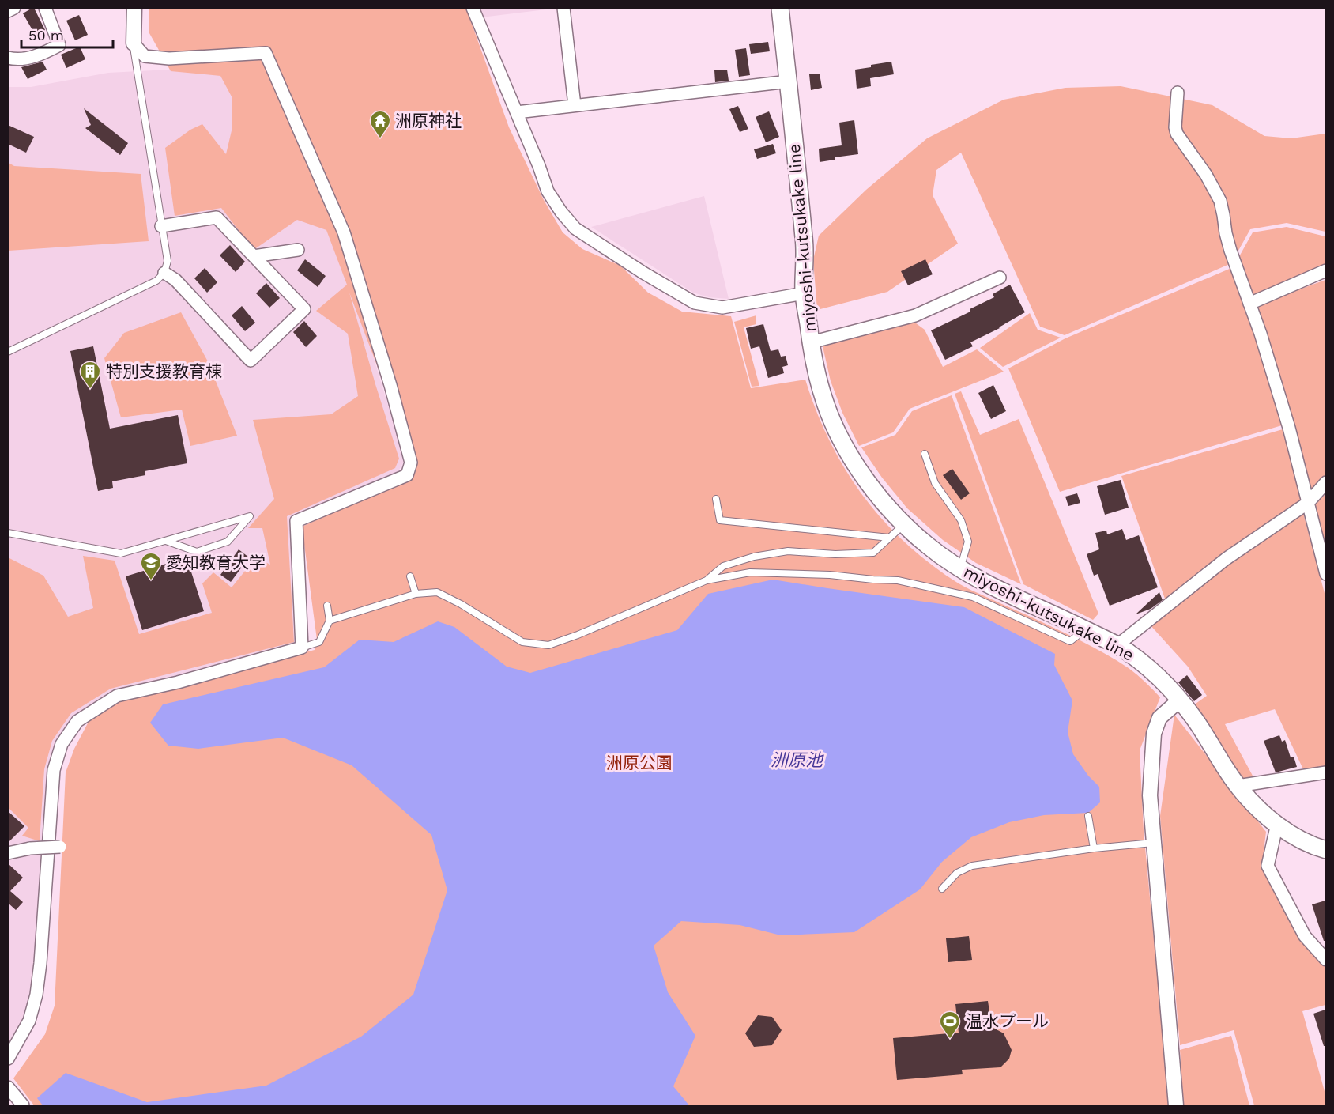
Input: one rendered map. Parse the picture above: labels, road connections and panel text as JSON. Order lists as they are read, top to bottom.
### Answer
{
  "streets": {
    "main road": ["miyoshi-kutsukake line"]
  },
  "water": ["洲原池"],
  "parks": ["洲原公園"],
  "places": {
    "temple": ["洲原神社"],
    "building": ["特別支援教育棟"],
    "school or university": ["愛知教育大学"],
    "sports": ["温水プール"]
  },
  "scale_bar": "50 m"
}
